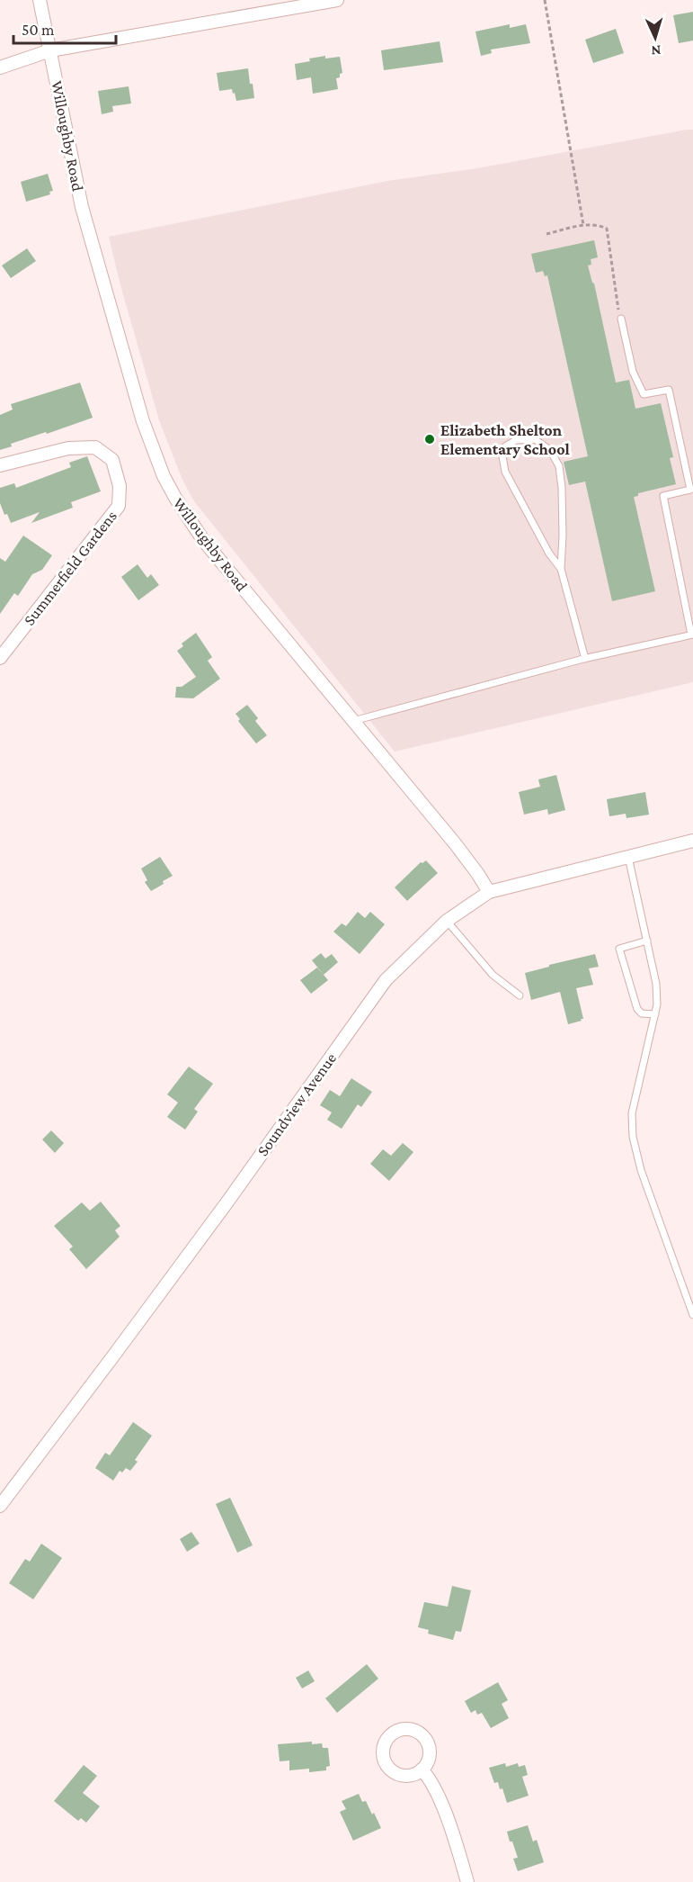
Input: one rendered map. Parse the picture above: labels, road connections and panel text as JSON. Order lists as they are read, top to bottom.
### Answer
{
  "streets": {
    "street": ["Willoughby Road", "Summerfield Gardens", "Soundview Avenue"]
  },
  "crossings": [
    ["Willoughby Road", "Soundview Avenue"]
  ],
  "places": ["Elizabeth Shelton Elementary School"],
  "scale_bar": "50 m",
  "north": "bottom"
}
